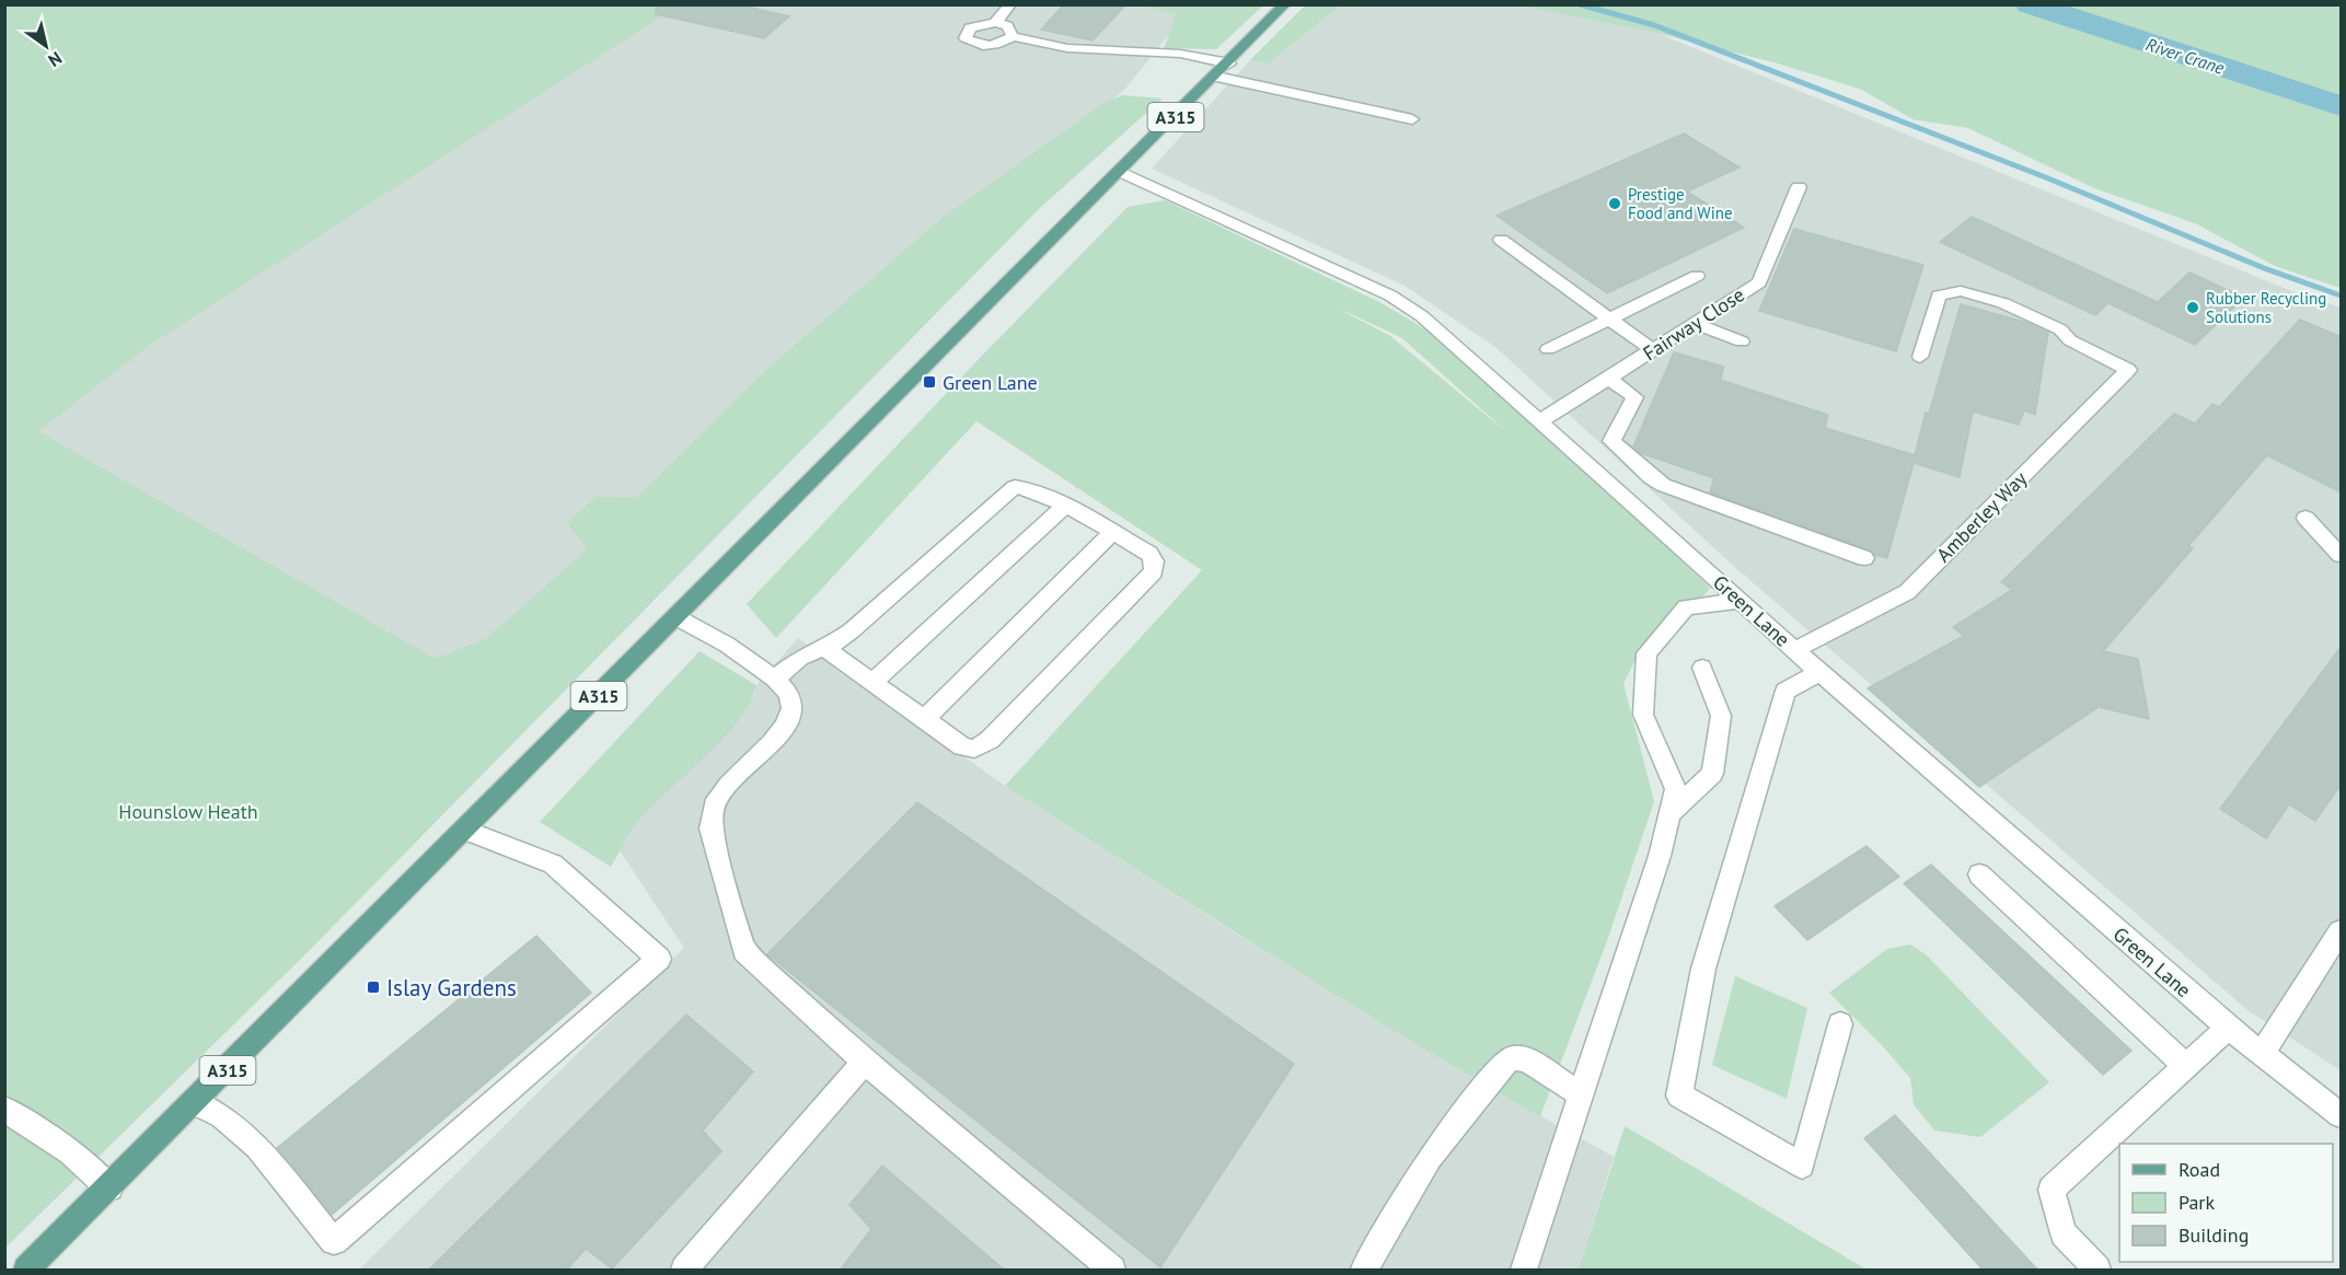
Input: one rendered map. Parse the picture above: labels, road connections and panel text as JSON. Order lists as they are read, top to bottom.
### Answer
{
  "streets": {
    "main road": ["A315"],
    "street": ["Fairway Close", "Amberley Way", "Green Lane"]
  },
  "crossings": [
    ["A315", "Green Lane"],
    ["Fairway Close", "Green Lane"],
    ["Amberley Way", "Green Lane"]
  ],
  "water": ["River Crane"],
  "parks": ["Hounslow Heath"],
  "places": {
    "other": ["Prestige Food and Wine", "Rubber Recycling Solutions"],
    "transit": ["Green Lane", "Islay Gardens"]
  },
  "legend": ["Road", "Park", "Building"],
  "north": "bottom right"
}
